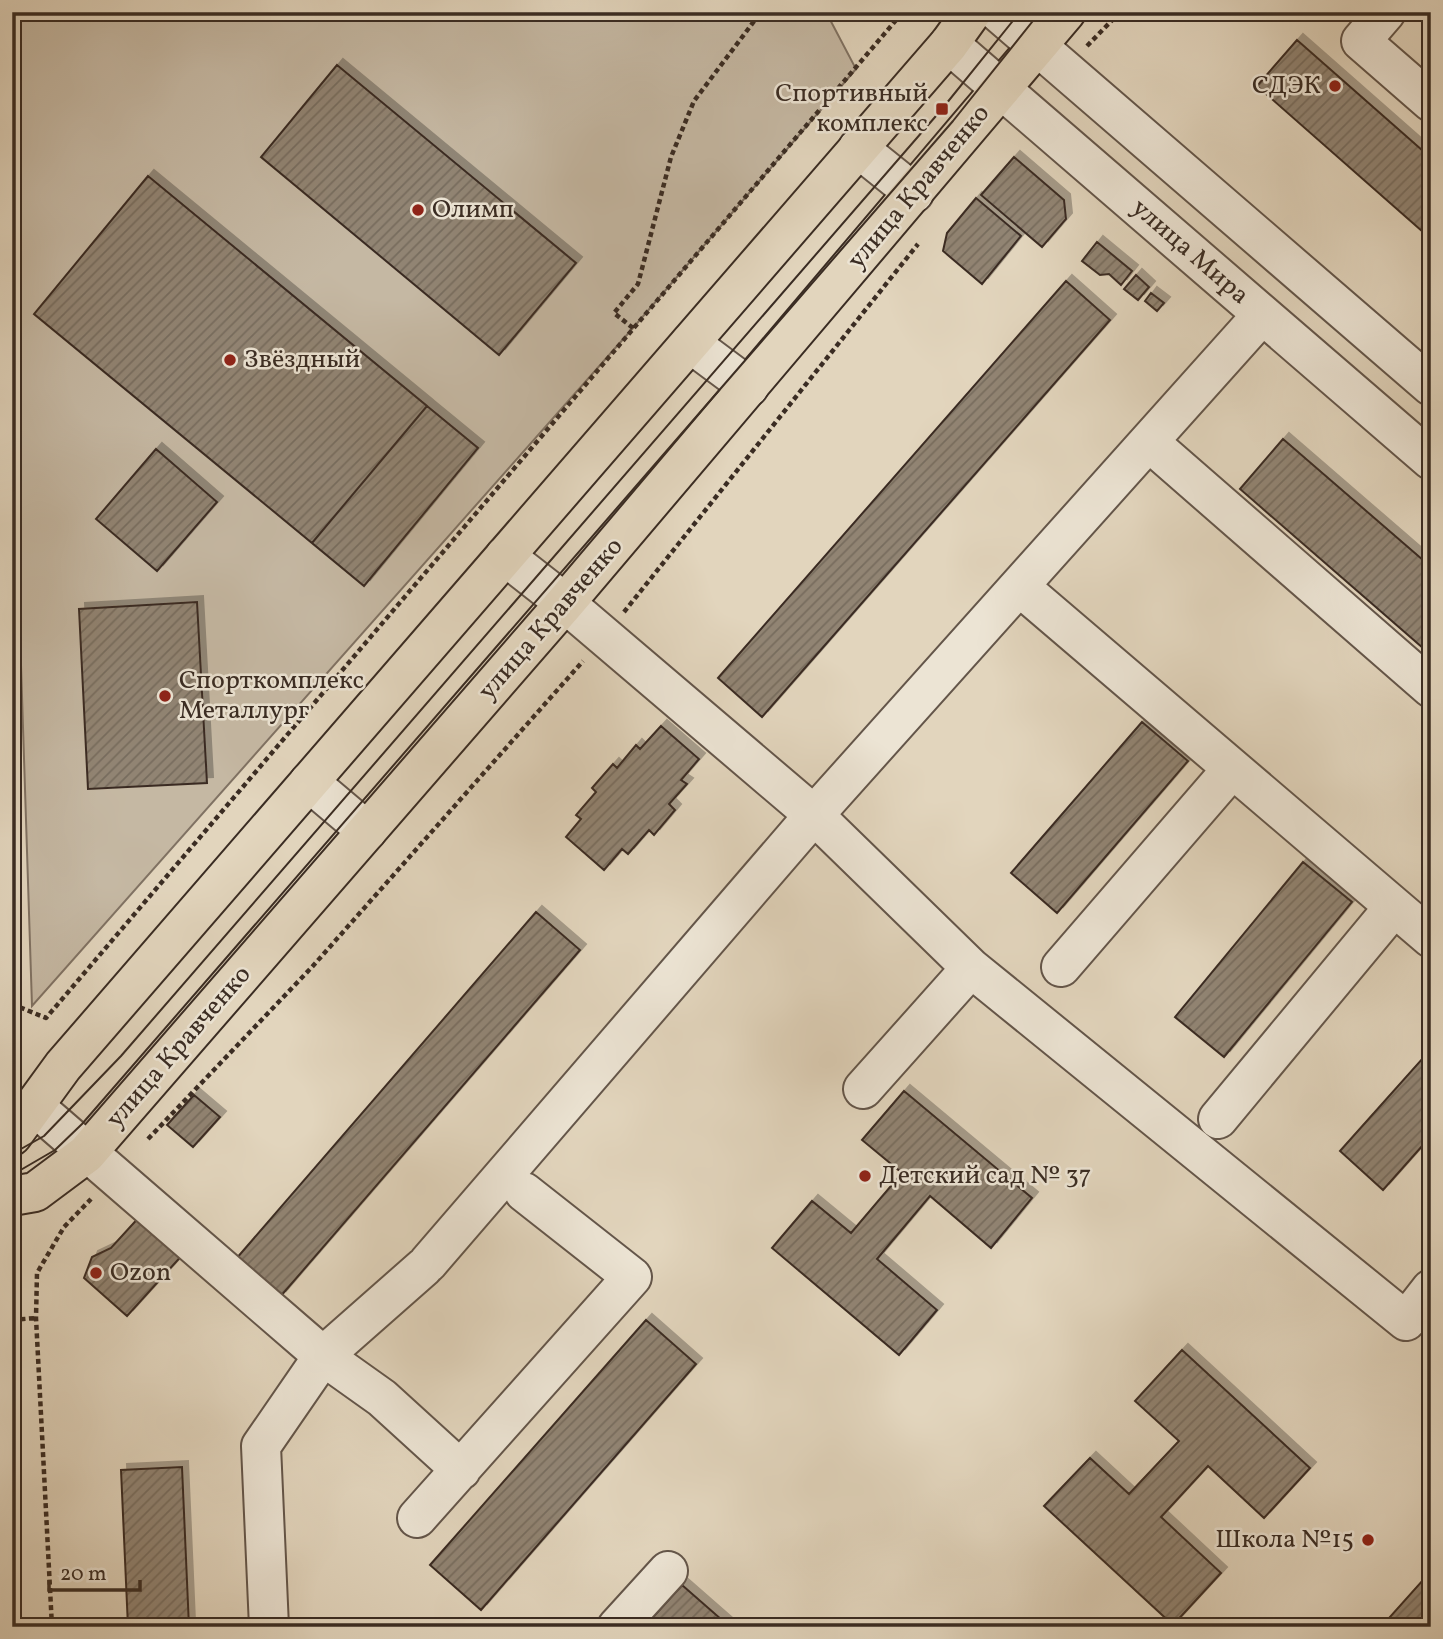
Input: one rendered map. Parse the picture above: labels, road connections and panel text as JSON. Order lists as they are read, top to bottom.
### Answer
{
  "streets": {
    "main road": ["улица Кравченко"],
    "street": ["улица Мира"]
  },
  "crossings": [
    ["улица Кравченко", "улица Мира"]
  ],
  "places": {
    "other": [
      "СДЭК",
      "Олимп",
      "Звёздный",
      "Спорткомплекс Металлург",
      "Детский сад № 37",
      "Ozon",
      "Школа №15"
    ],
    "transit": ["Спортивный комплекс"]
  },
  "scale_bar": "20 m"
}
